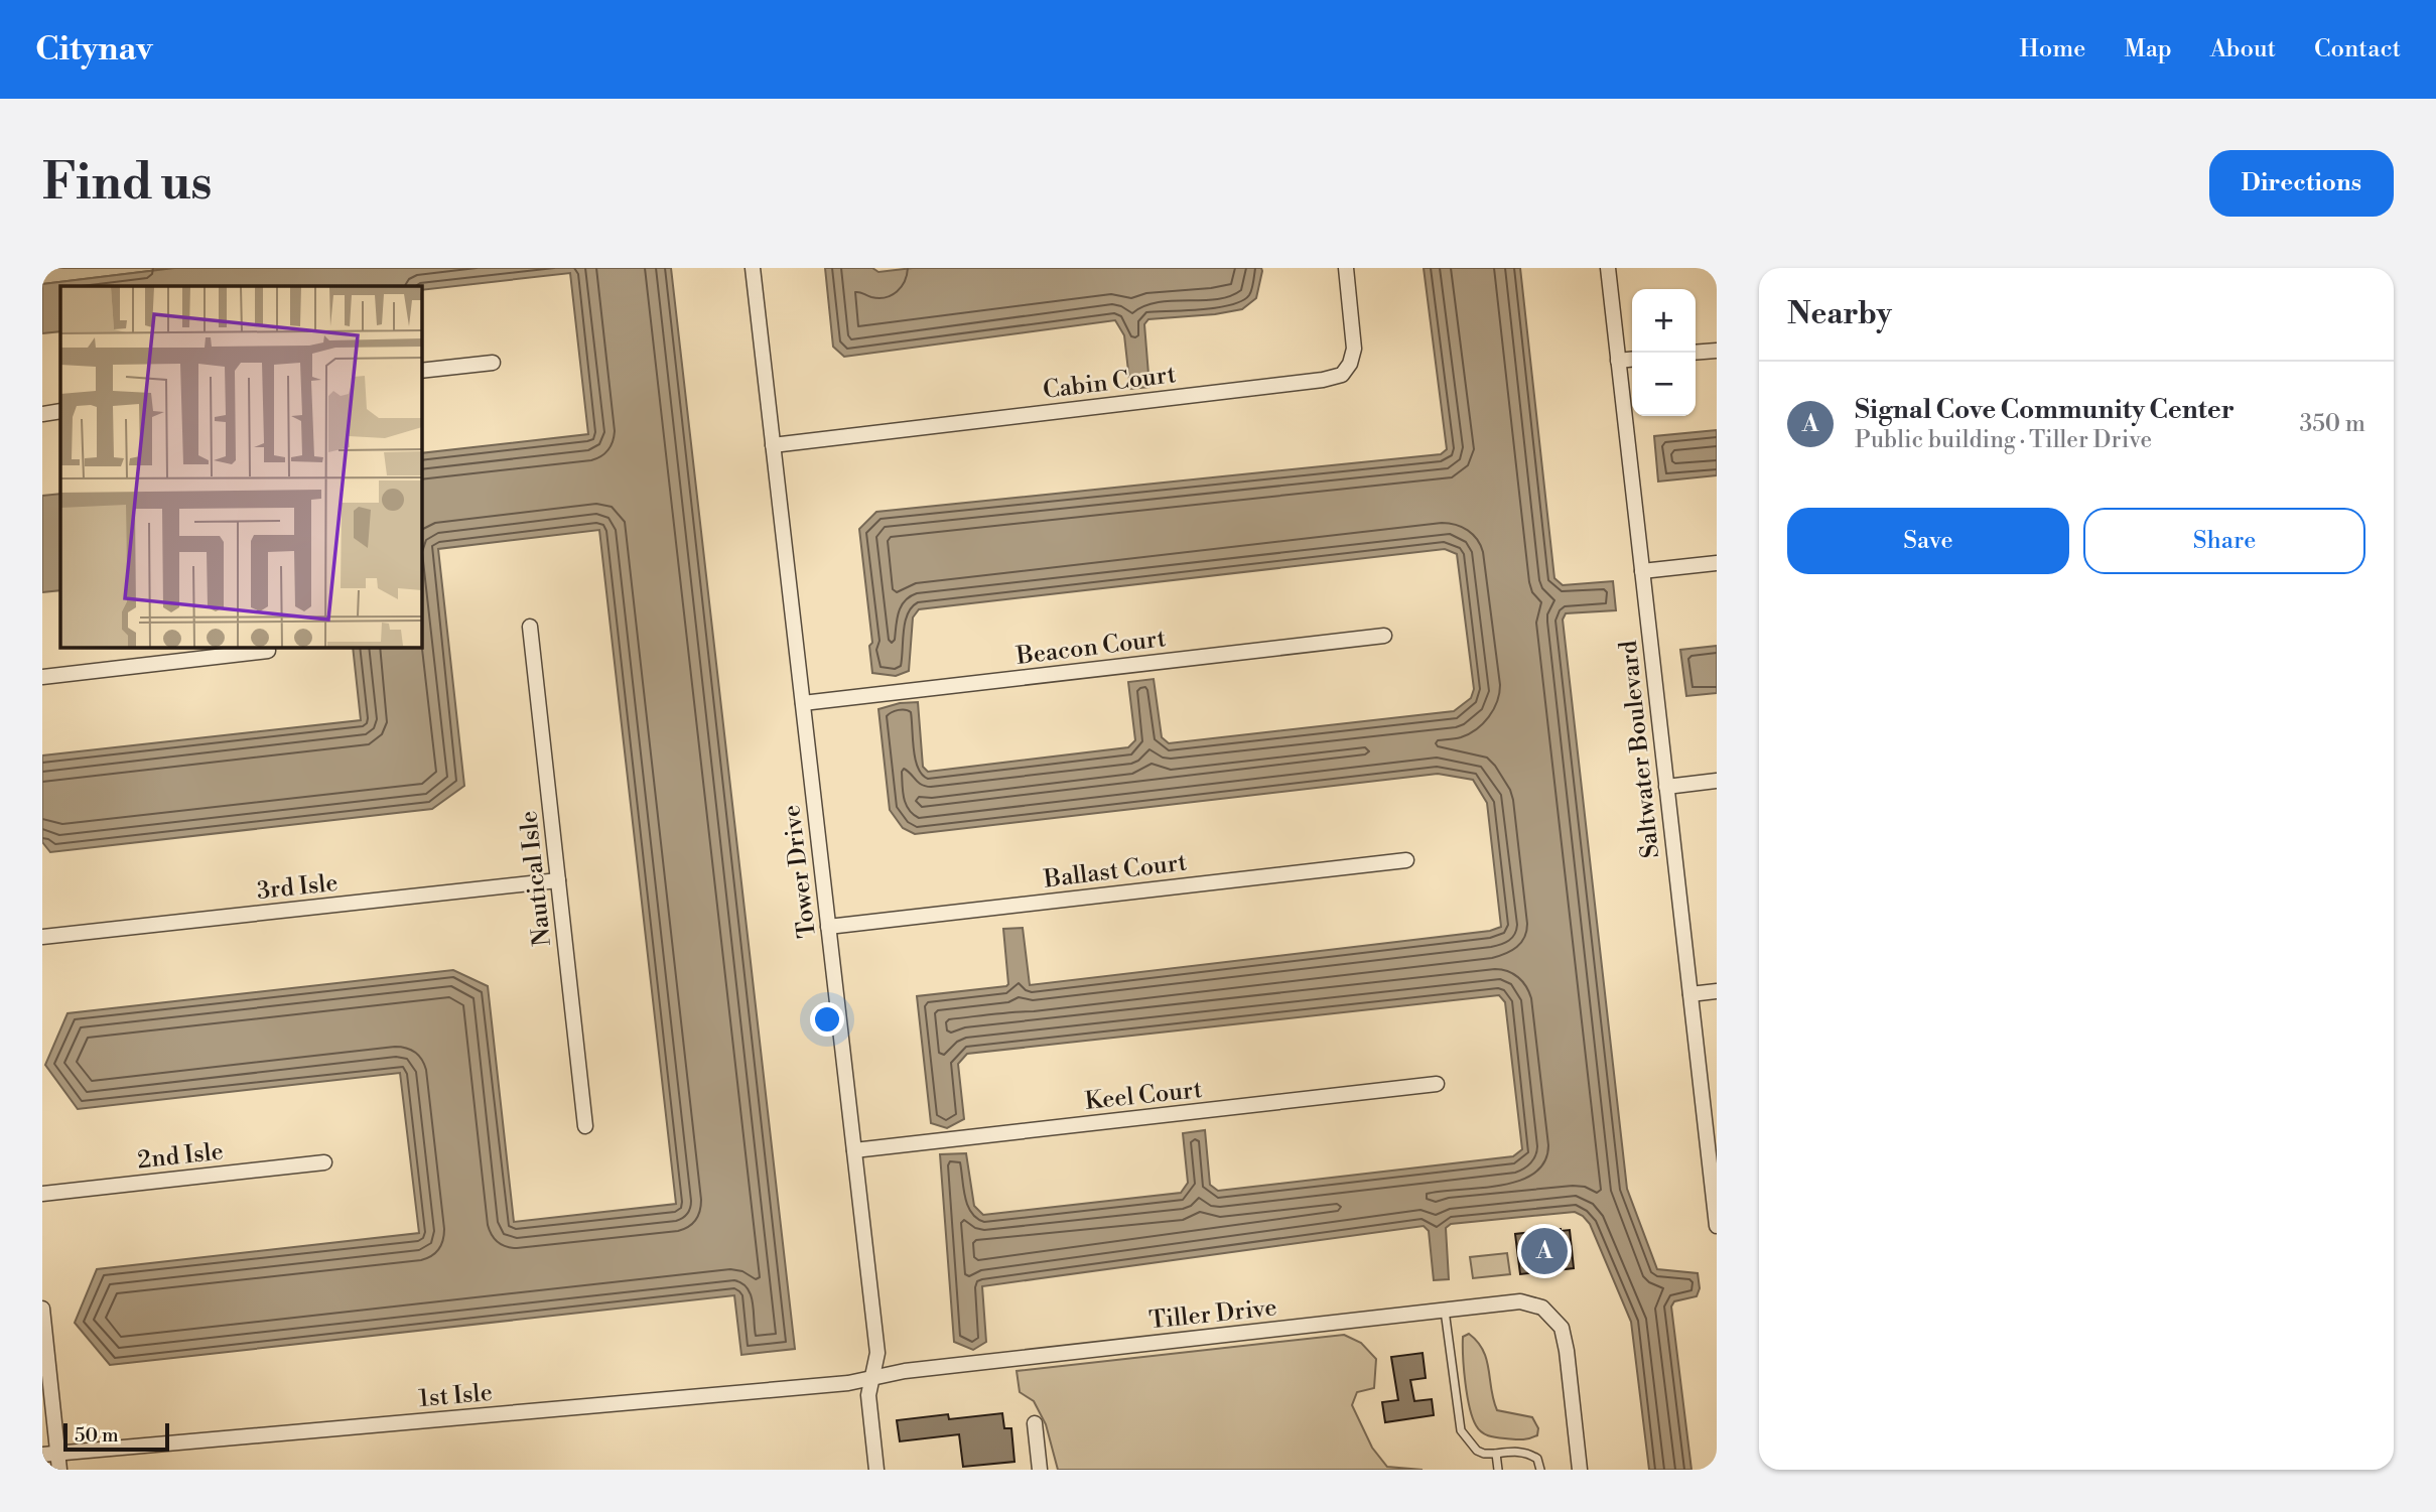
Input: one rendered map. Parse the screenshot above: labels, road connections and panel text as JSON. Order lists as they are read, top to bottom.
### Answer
{
  "streets": {
    "street": [
      "Cabin Court",
      "Beacon Court",
      "Saltwater Boulevard",
      "Ballast Court",
      "Tower Drive",
      "Nautical Isle",
      "3rd Isle",
      "Keel Court",
      "2nd Isle",
      "Tiller Drive",
      "1st Isle"
    ]
  },
  "crossings": [
    ["Cabin Court", "Tower Drive"],
    ["Beacon Court", "Tower Drive"],
    ["Ballast Court", "Tower Drive"],
    ["Tower Drive", "Keel Court"],
    ["Tower Drive", "Tiller Drive"],
    ["Tower Drive", "1st Isle"],
    ["Nautical Isle", "3rd Isle"],
    ["Tiller Drive", "1st Isle"]
  ],
  "scale_bar": "50 m",
  "page": {
    "header": "Citynav",
    "nav": [
      "Home",
      "Map",
      "About",
      "Contact"
    ],
    "buttons": [
      "Directions",
      ["Save", "Share"]
    ],
    "title": "Find us",
    "heading": "Nearby",
    "map_buttons": ["+", "−"],
    "list": [
      {
        "mark": "A",
        "name": "Signal Cove Community Center",
        "note": "Public building · Tiller Drive",
        "value": "350 m"
      }
    ],
    "pins": "A",
    "scale": "50 m"
  }
}
